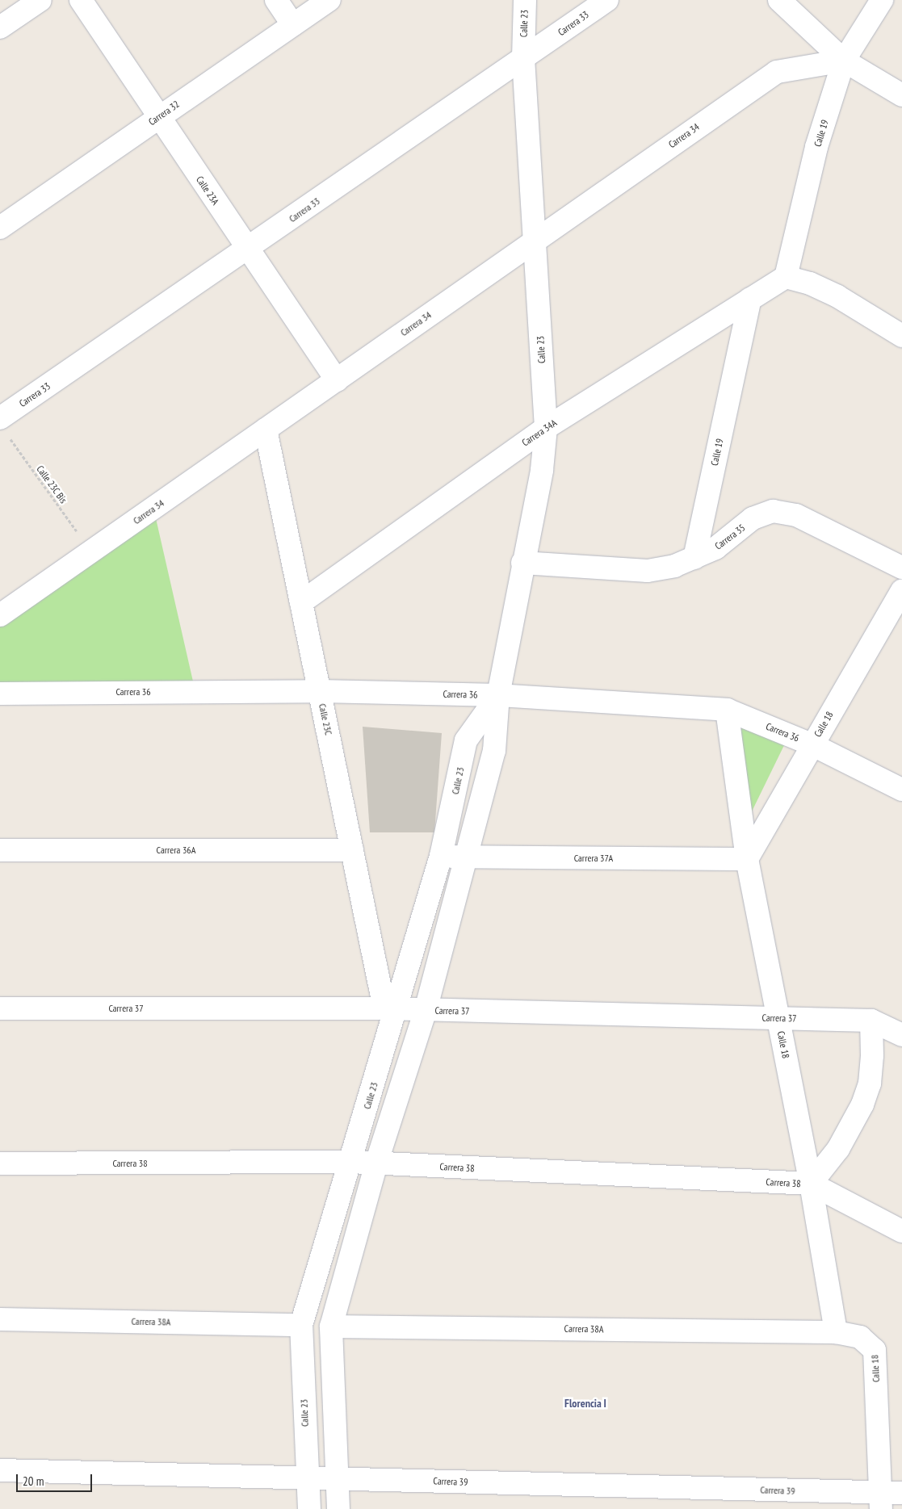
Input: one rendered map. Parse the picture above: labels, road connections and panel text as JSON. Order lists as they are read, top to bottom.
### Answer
{
  "streets": {
    "street": [
      "Calle 23",
      "Carrera 33",
      "Carrera 32",
      "Calle 19",
      "Carrera 34",
      "Calle 23A",
      "Carrera 34A",
      "Carrera 35",
      "Carrera 36",
      "Calle 23C",
      "Calle 18",
      "Carrera 36A",
      "Carrera 37A",
      "Carrera 37",
      "Carrera 38",
      "Carrera 38A",
      "Carrera 39"
    ],
    "path": ["Calle 23C Bis"]
  },
  "crossings": [
    ["Calle 23", "Carrera 33"],
    ["Calle 23", "Carrera 34"],
    ["Calle 23", "Carrera 34A"],
    ["Calle 23", "Carrera 35"],
    ["Calle 23", "Carrera 36"],
    ["Calle 23", "Calle 23C"],
    ["Calle 23", "Carrera 37A"],
    ["Calle 23", "Carrera 37"],
    ["Calle 23", "Carrera 38"],
    ["Calle 23", "Carrera 38A"],
    ["Calle 23", "Carrera 39"],
    ["Carrera 33", "Calle 23A"],
    ["Carrera 32", "Calle 23A"],
    ["Calle 19", "Carrera 34"],
    ["Calle 19", "Carrera 34A"],
    ["Calle 19", "Carrera 35"],
    ["Carrera 34", "Calle 23A"],
    ["Carrera 34", "Calle 23C Bis"],
    ["Carrera 34", "Calle 23C"],
    ["Carrera 34A", "Calle 23C"],
    ["Carrera 36", "Calle 23C"],
    ["Carrera 36", "Calle 18"],
    ["Calle 23C", "Carrera 36A"],
    ["Calle 23C", "Carrera 37"],
    ["Calle 18", "Carrera 37A"],
    ["Calle 18", "Carrera 37"],
    ["Calle 18", "Carrera 38"],
    ["Calle 18", "Carrera 38A"],
    ["Calle 18", "Carrera 39"]
  ],
  "districts": ["Florencia I"],
  "scale_bar": "20 m"
}
